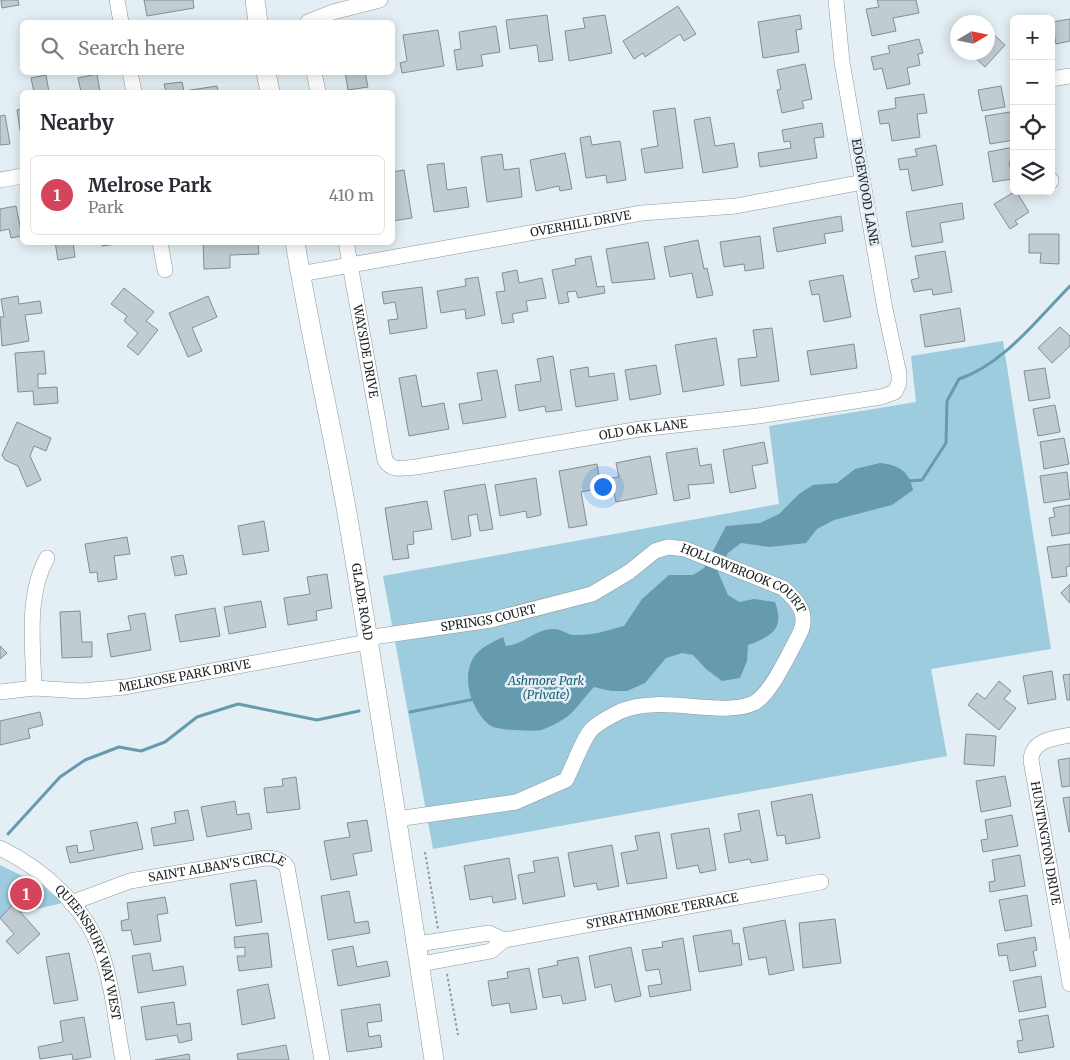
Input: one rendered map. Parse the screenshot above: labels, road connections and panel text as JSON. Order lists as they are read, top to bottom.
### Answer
{
  "streets": {
    "main road": ["GLADE ROAD"],
    "street": [
      "EDGEWOOD LANE",
      "OVERHILL DRIVE",
      "WAYSIDE DRIVE",
      "OLD OAK LANE",
      "HOLLOWBROOK COURT",
      "SPRINGS COURT",
      "MELROSE PARK DRIVE",
      "HUNTINGTON DRIVE",
      "SAINT ALBAN'S CIRCLE",
      "STRRATHMORE TERRACE",
      "QUEENSBURY WAY WEST"
    ]
  },
  "crossings": [
    ["EDGEWOOD LANE", "OVERHILL DRIVE"],
    ["EDGEWOOD LANE", "OLD OAK LANE"],
    ["OVERHILL DRIVE", "WAYSIDE DRIVE"],
    ["OVERHILL DRIVE", "GLADE ROAD"],
    ["WAYSIDE DRIVE", "OLD OAK LANE"],
    ["HOLLOWBROOK COURT", "GLADE ROAD"],
    ["HOLLOWBROOK COURT", "SPRINGS COURT"],
    ["GLADE ROAD", "SPRINGS COURT"],
    ["GLADE ROAD", "MELROSE PARK DRIVE"],
    ["GLADE ROAD", "STRRATHMORE TERRACE"],
    ["SPRINGS COURT", "MELROSE PARK DRIVE"],
    ["SAINT ALBAN'S CIRCLE", "QUEENSBURY WAY WEST"]
  ],
  "parks": ["Ashmore Park (Private)"],
  "north": "right",
  "page": {
    "map_buttons": ["+", "−"],
    "search": "Search here",
    "heading": "Nearby",
    "list": [
      {
        "mark": "1",
        "name": "Melrose Park",
        "note": "Park",
        "value": "410 m"
      }
    ],
    "pins": "1"
  }
}
